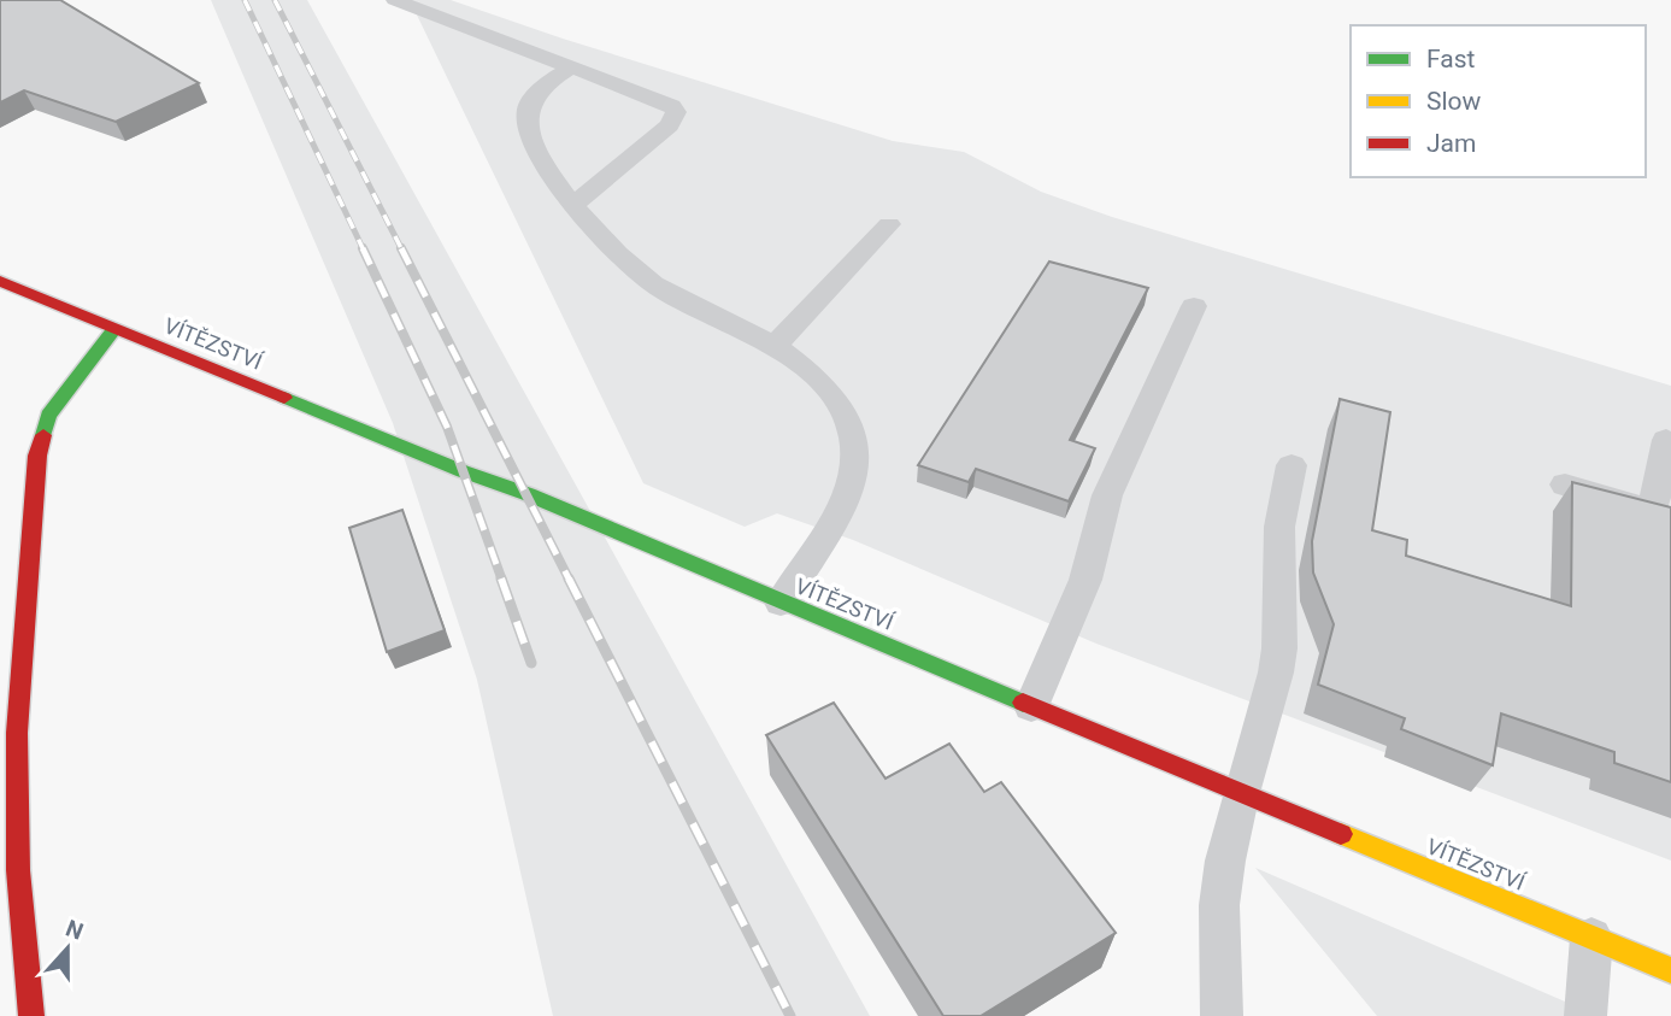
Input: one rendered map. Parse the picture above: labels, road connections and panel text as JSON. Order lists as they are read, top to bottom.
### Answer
{
  "streets": {
    "main road": ["VÍTĚZSTVÍ"]
  },
  "legend": ["Fast", "Slow", "Jam"],
  "north": "top"
}
